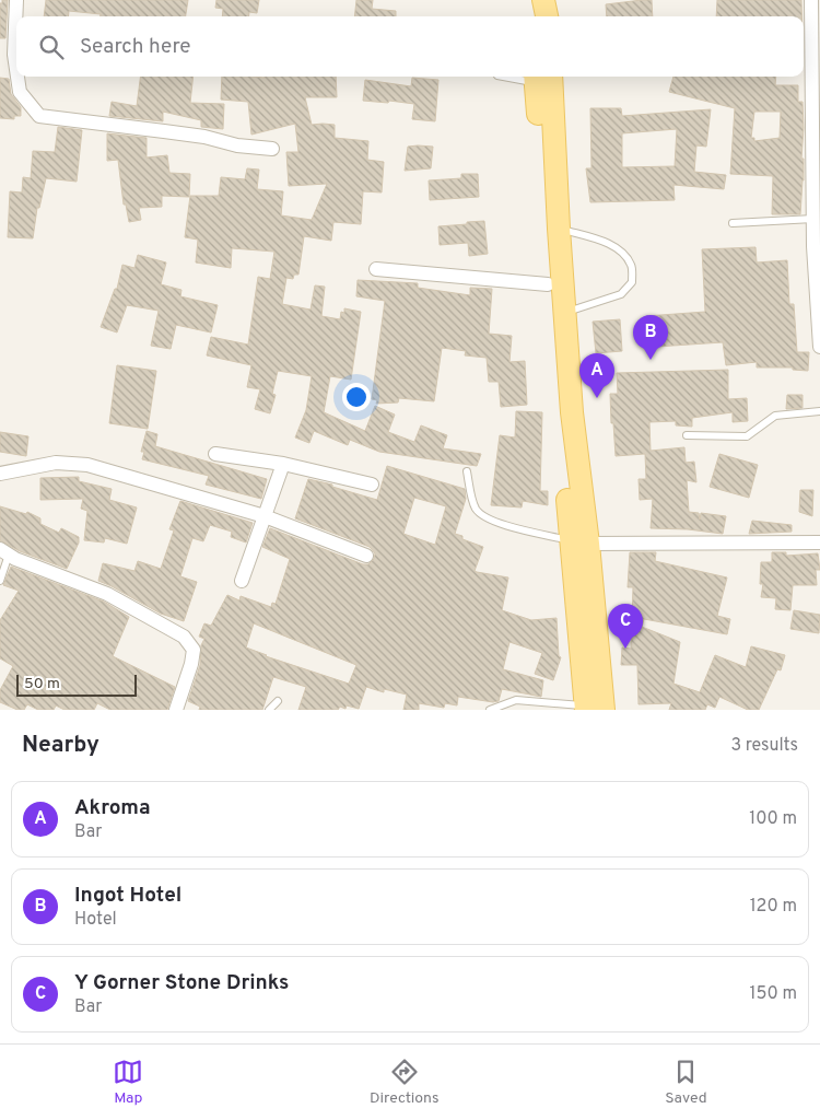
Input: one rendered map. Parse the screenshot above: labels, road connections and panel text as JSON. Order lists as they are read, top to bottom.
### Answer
{
  "scale_bar": "50 m",
  "page": {
    "search": "Search here",
    "pins": ["B", "A", "C"],
    "scale": "50 m",
    "heading": ["Nearby", "3 results"],
    "list": [
      {
        "mark": "A",
        "name": "Akroma",
        "note": "Bar",
        "value": "100 m"
      },
      {
        "mark": "B",
        "name": "Ingot Hotel",
        "note": "Hotel",
        "value": "120 m"
      },
      {
        "mark": "C",
        "name": "Y Gorner Stone Drinks",
        "note": "Bar",
        "value": "150 m"
      }
    ],
    "nav": ["Map", "Directions", "Saved"]
  }
}
